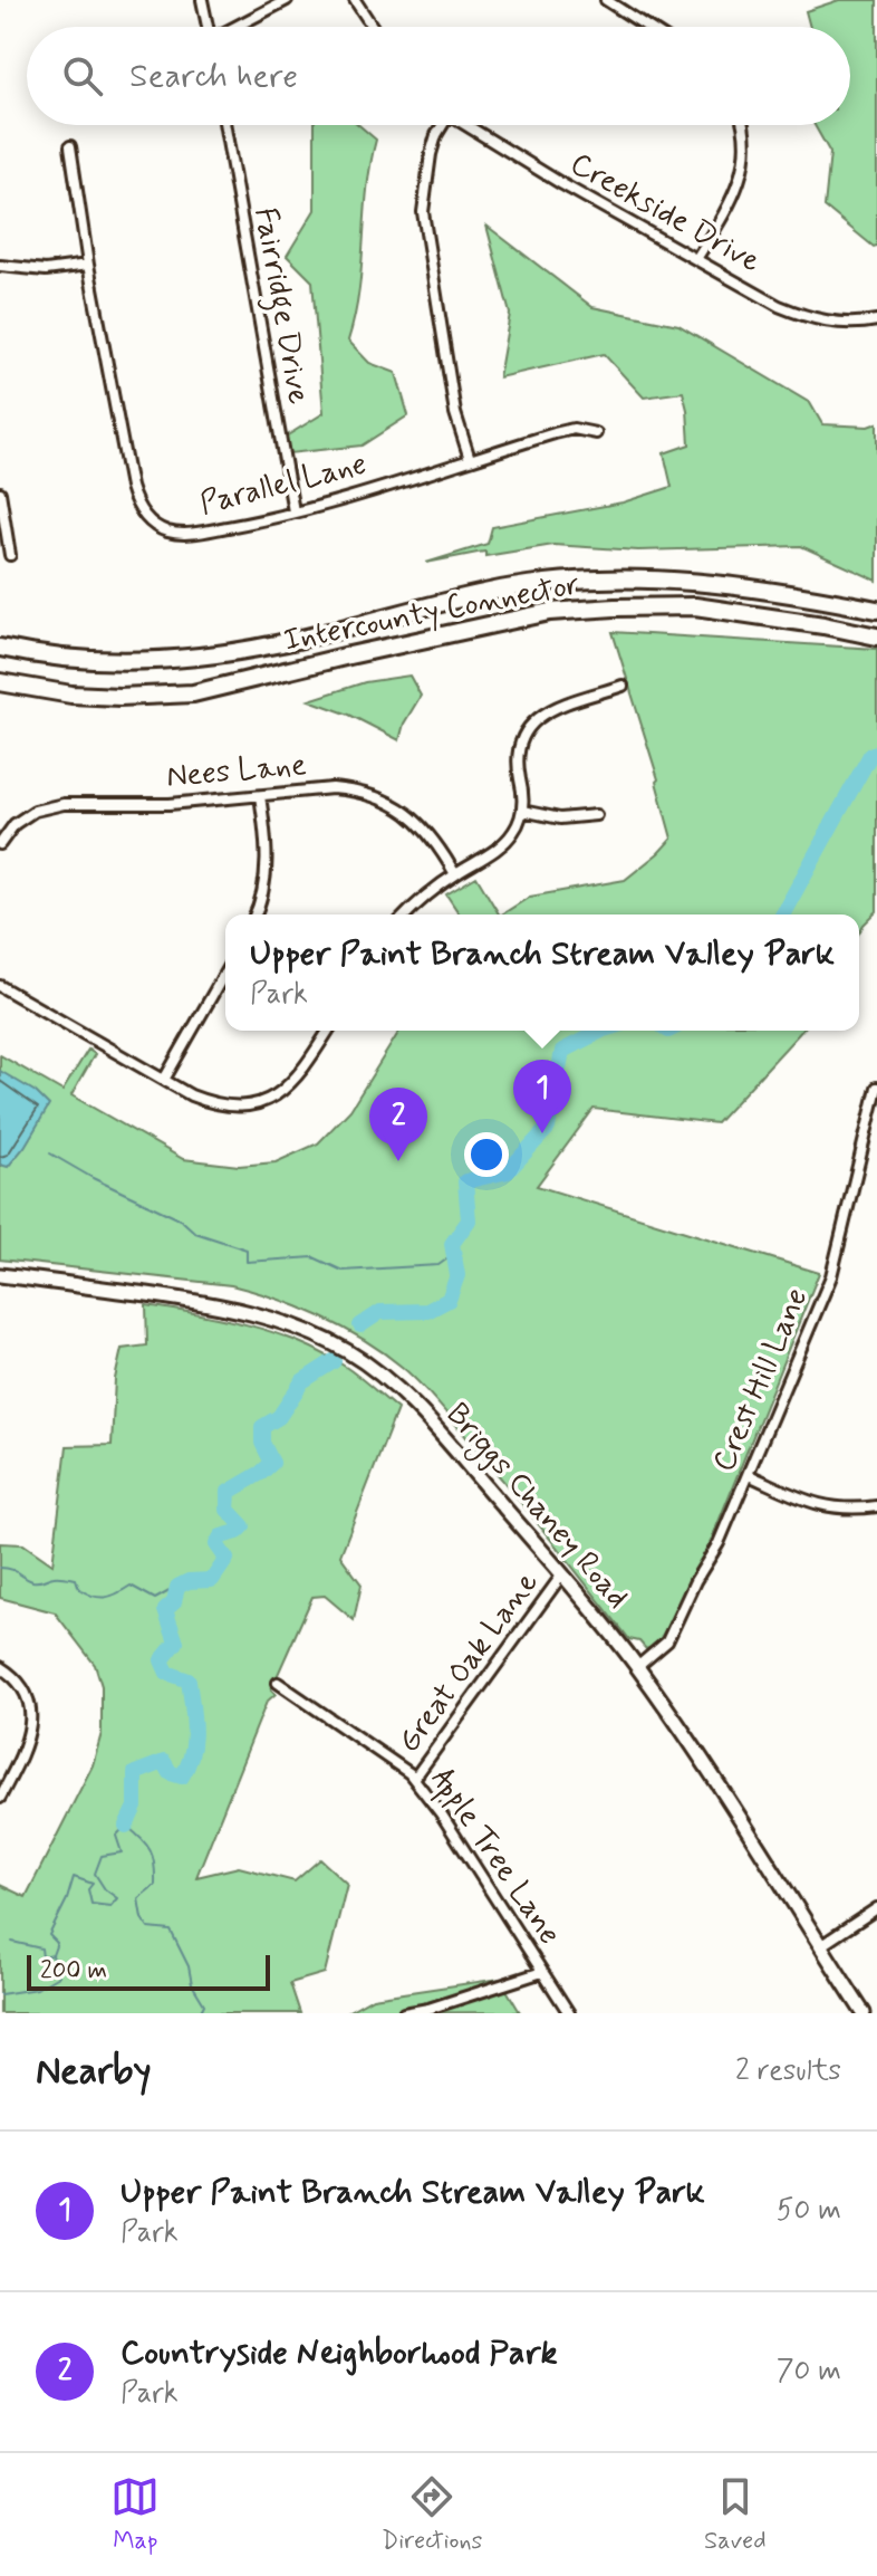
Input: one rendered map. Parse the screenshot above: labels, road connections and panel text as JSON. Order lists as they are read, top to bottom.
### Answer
{
  "streets": {
    "highway": ["Intercounty Connector"],
    "main road": ["Briggs Chaney Road"],
    "street": [
      "Creekside Drive",
      "Fairridge Drive",
      "Parallel Lane",
      "Nees Lane",
      "Crest Hill Lane",
      "Great Oak Lane",
      "Apple Tree Lane"
    ]
  },
  "crossings": [
    ["Fairridge Drive", "Parallel Lane"],
    ["Crest Hill Lane", "Briggs Chaney Road"],
    ["Briggs Chaney Road", "Great Oak Lane"],
    ["Great Oak Lane", "Apple Tree Lane"]
  ],
  "scale_bar": "200 m",
  "page": {
    "search": "Search here",
    "popup": ["Upper Paint Branch Stream Valley Park", "Park"],
    "pins": ["1", "2"],
    "scale": "200 m",
    "heading": ["Nearby", "2 results"],
    "list": [
      {
        "mark": "1",
        "name": "Upper Paint Branch Stream Valley Park",
        "note": "Park",
        "value": "50 m"
      },
      {
        "mark": "2",
        "name": "Countryside Neighborhood Park",
        "note": "Park",
        "value": "70 m"
      }
    ],
    "nav": ["Map", "Directions", "Saved"]
  }
}
